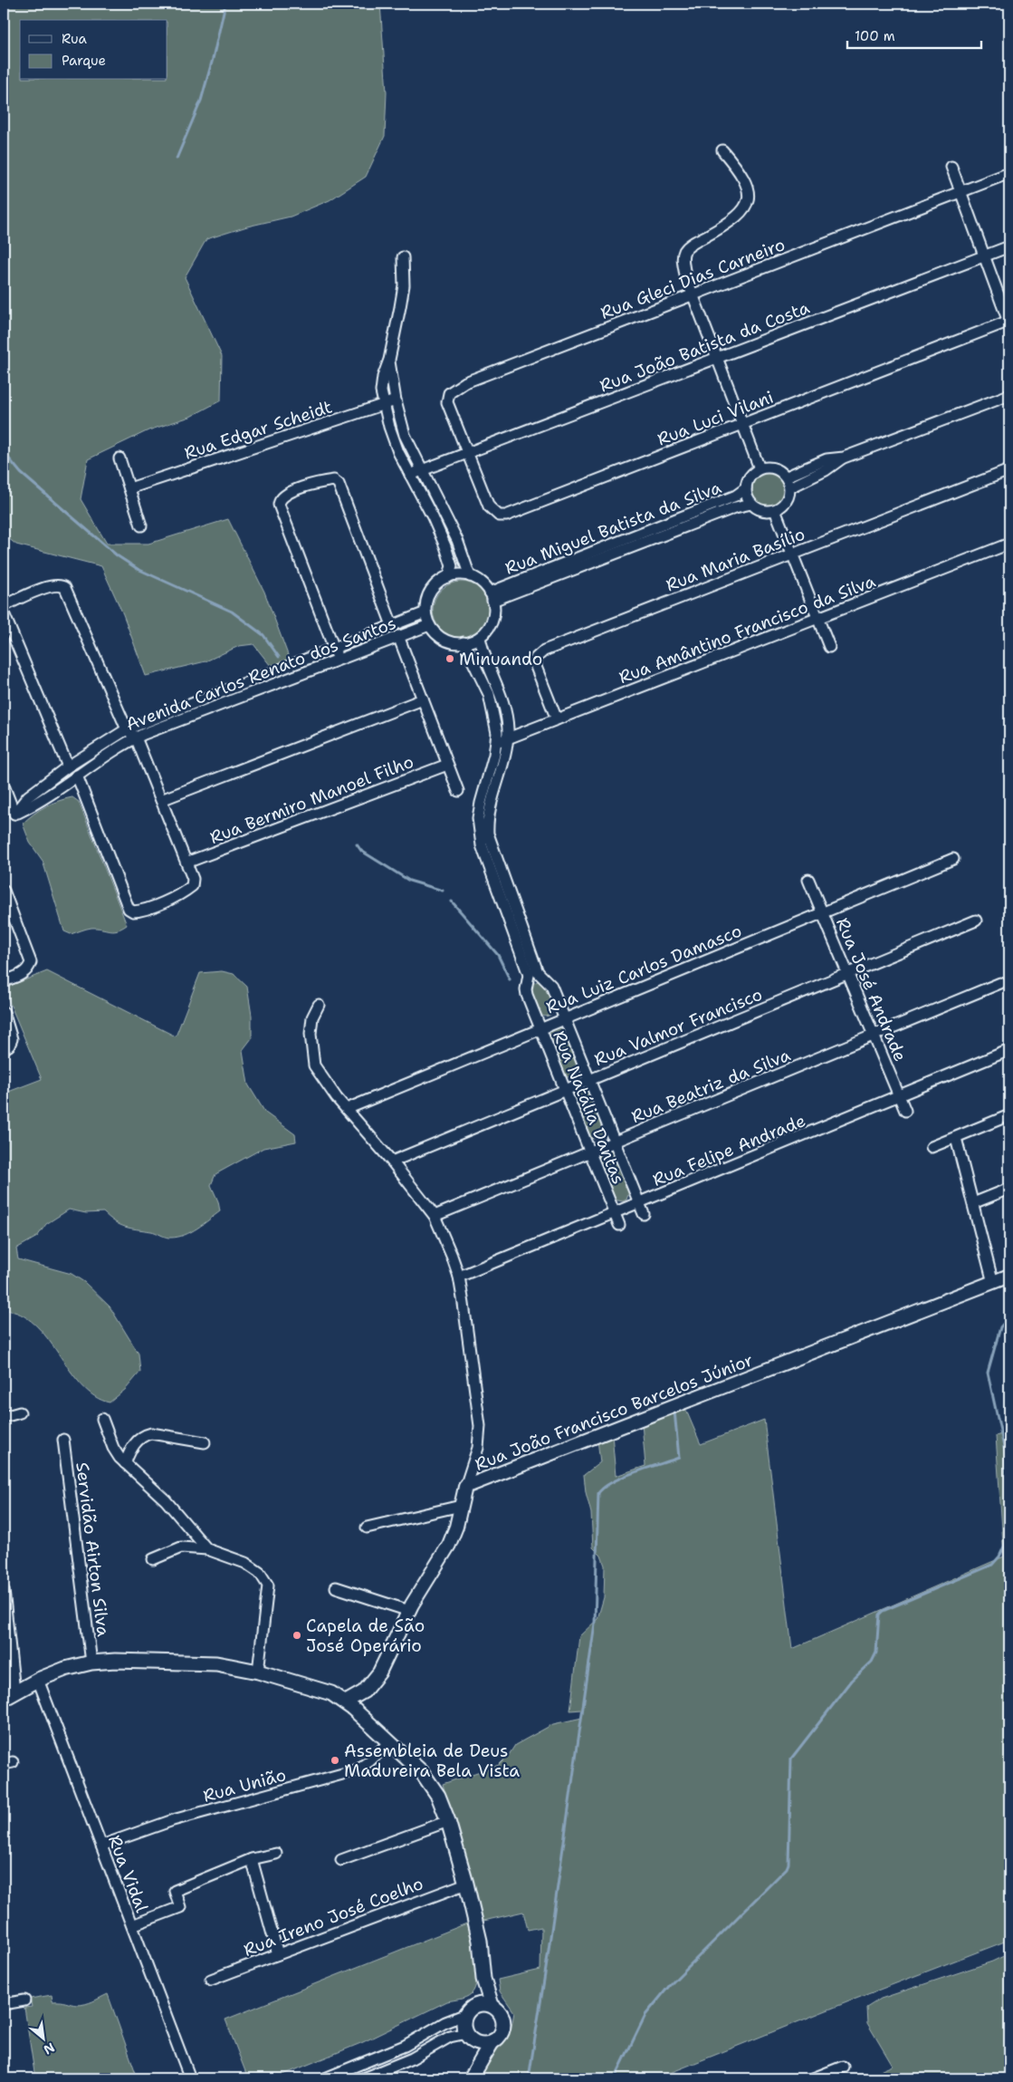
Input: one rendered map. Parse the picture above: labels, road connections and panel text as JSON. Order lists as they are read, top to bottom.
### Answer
{
  "streets": {
    "street": [
      "Rua Gleci Dias Carneiro",
      "Rua João Batista da Costa",
      "Rua Luci Vilani",
      "Rua Edgar Scheidt",
      "Rua Miguel Batista da Silva",
      "Rua Maria Basílio",
      "Rua Amântino Francisco da Silva",
      "Avenida Carlos Renato dos Santos",
      "Rua Bermiro Manoel Filho",
      "Rua Luiz Carlos Damasco",
      "Rua José Andrade",
      "Rua Valmor Francisco",
      "Rua Beatriz da Silva",
      "Rua Natália Dantas",
      "Rua Felipe Andrade",
      "Rua João Francisco Barcelos Júnior",
      "Servidão Airton Silva",
      "Rua União",
      "Rua Vidal",
      "Rua Ireno José Coelho"
    ]
  },
  "crossings": [
    ["Rua Gleci Dias Carneiro", "Rua João Batista da Costa"],
    ["Rua Gleci Dias Carneiro", "Rua Luci Vilani"],
    ["Rua João Batista da Costa", "Rua Luci Vilani"],
    ["Rua Miguel Batista da Silva", "Avenida Carlos Renato dos Santos"],
    ["Rua Maria Basílio", "Rua Amântino Francisco da Silva"],
    ["Rua Luiz Carlos Damasco", "Rua José Andrade"],
    ["Rua Luiz Carlos Damasco", "Rua Natália Dantas"],
    ["Rua José Andrade", "Rua Valmor Francisco"],
    ["Rua José Andrade", "Rua Beatriz da Silva"],
    ["Rua José Andrade", "Rua Felipe Andrade"],
    ["Rua Valmor Francisco", "Rua Natália Dantas"],
    ["Rua Beatriz da Silva", "Rua Natália Dantas"],
    ["Rua Natália Dantas", "Rua Felipe Andrade"],
    ["Rua União", "Rua Vidal"]
  ],
  "places": ["Minuando", "Capela de São José Operário", "Assembleia de Deus Madureira Bela Vista"],
  "legend": ["Rua", "Parque"],
  "scale_bar": "100 m",
  "north": "bottom right"
}
